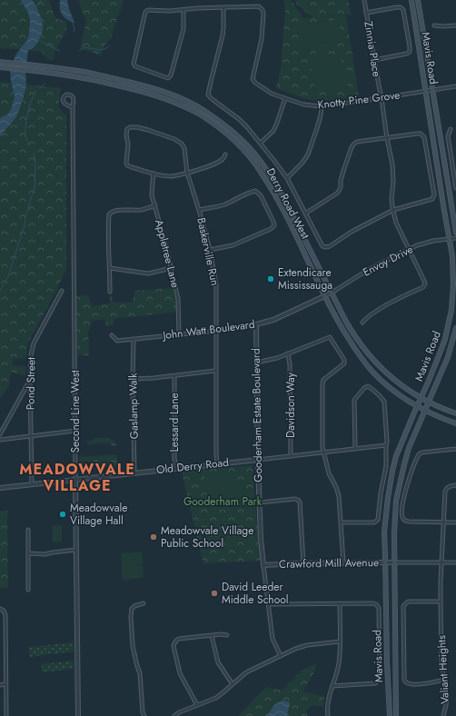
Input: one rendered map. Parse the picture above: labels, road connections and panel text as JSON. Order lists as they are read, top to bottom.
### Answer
{
  "streets": {
    "main road": ["Mavis Road", "Derry Road West"],
    "street": [
      "Zinnia Place",
      "Knotty Pine Grove",
      "Baskerville Run",
      "Appletree Lane",
      "Envoy Drive",
      "John Watt Boulevard",
      "Pond Street",
      "Davidson Way",
      "Gaslamp Walk",
      "Second Line West",
      "Gooderham Estate Boulevard",
      "Lessard Lane",
      "Old Derry Road",
      "Crawford Mill Avenue",
      "Valiant Heights"
    ]
  },
  "crossings": [
    ["Zinnia Place", "Knotty Pine Grove"],
    ["Zinnia Place", "Envoy Drive"],
    ["Mavis Road", "Knotty Pine Grove"],
    ["Mavis Road", "Derry Road West"],
    ["Mavis Road", "Envoy Drive"],
    ["Mavis Road", "Crawford Mill Avenue"],
    ["Derry Road West", "Envoy Drive"],
    ["Derry Road West", "John Watt Boulevard"],
    ["Baskerville Run", "Appletree Lane"],
    ["Baskerville Run", "John Watt Boulevard"],
    ["Baskerville Run", "Old Derry Road"],
    ["Appletree Lane", "John Watt Boulevard"],
    ["Envoy Drive", "John Watt Boulevard"],
    ["John Watt Boulevard", "Gaslamp Walk"],
    ["John Watt Boulevard", "Gooderham Estate Boulevard"],
    ["Pond Street", "Old Derry Road"],
    ["Davidson Way", "Old Derry Road"],
    ["Gaslamp Walk", "Old Derry Road"],
    ["Second Line West", "Old Derry Road"],
    ["Gooderham Estate Boulevard", "Old Derry Road"],
    ["Gooderham Estate Boulevard", "Crawford Mill Avenue"],
    ["Lessard Lane", "Old Derry Road"]
  ],
  "districts": ["MEADOWVALE VILLAGE"],
  "parks": ["Gooderham Park"],
  "places": [
    "Extendicare Mississauga",
    "Meadowvale Village Hall",
    "Meadowvale Village Public School",
    "David Leeder Middle School"
  ]
}
